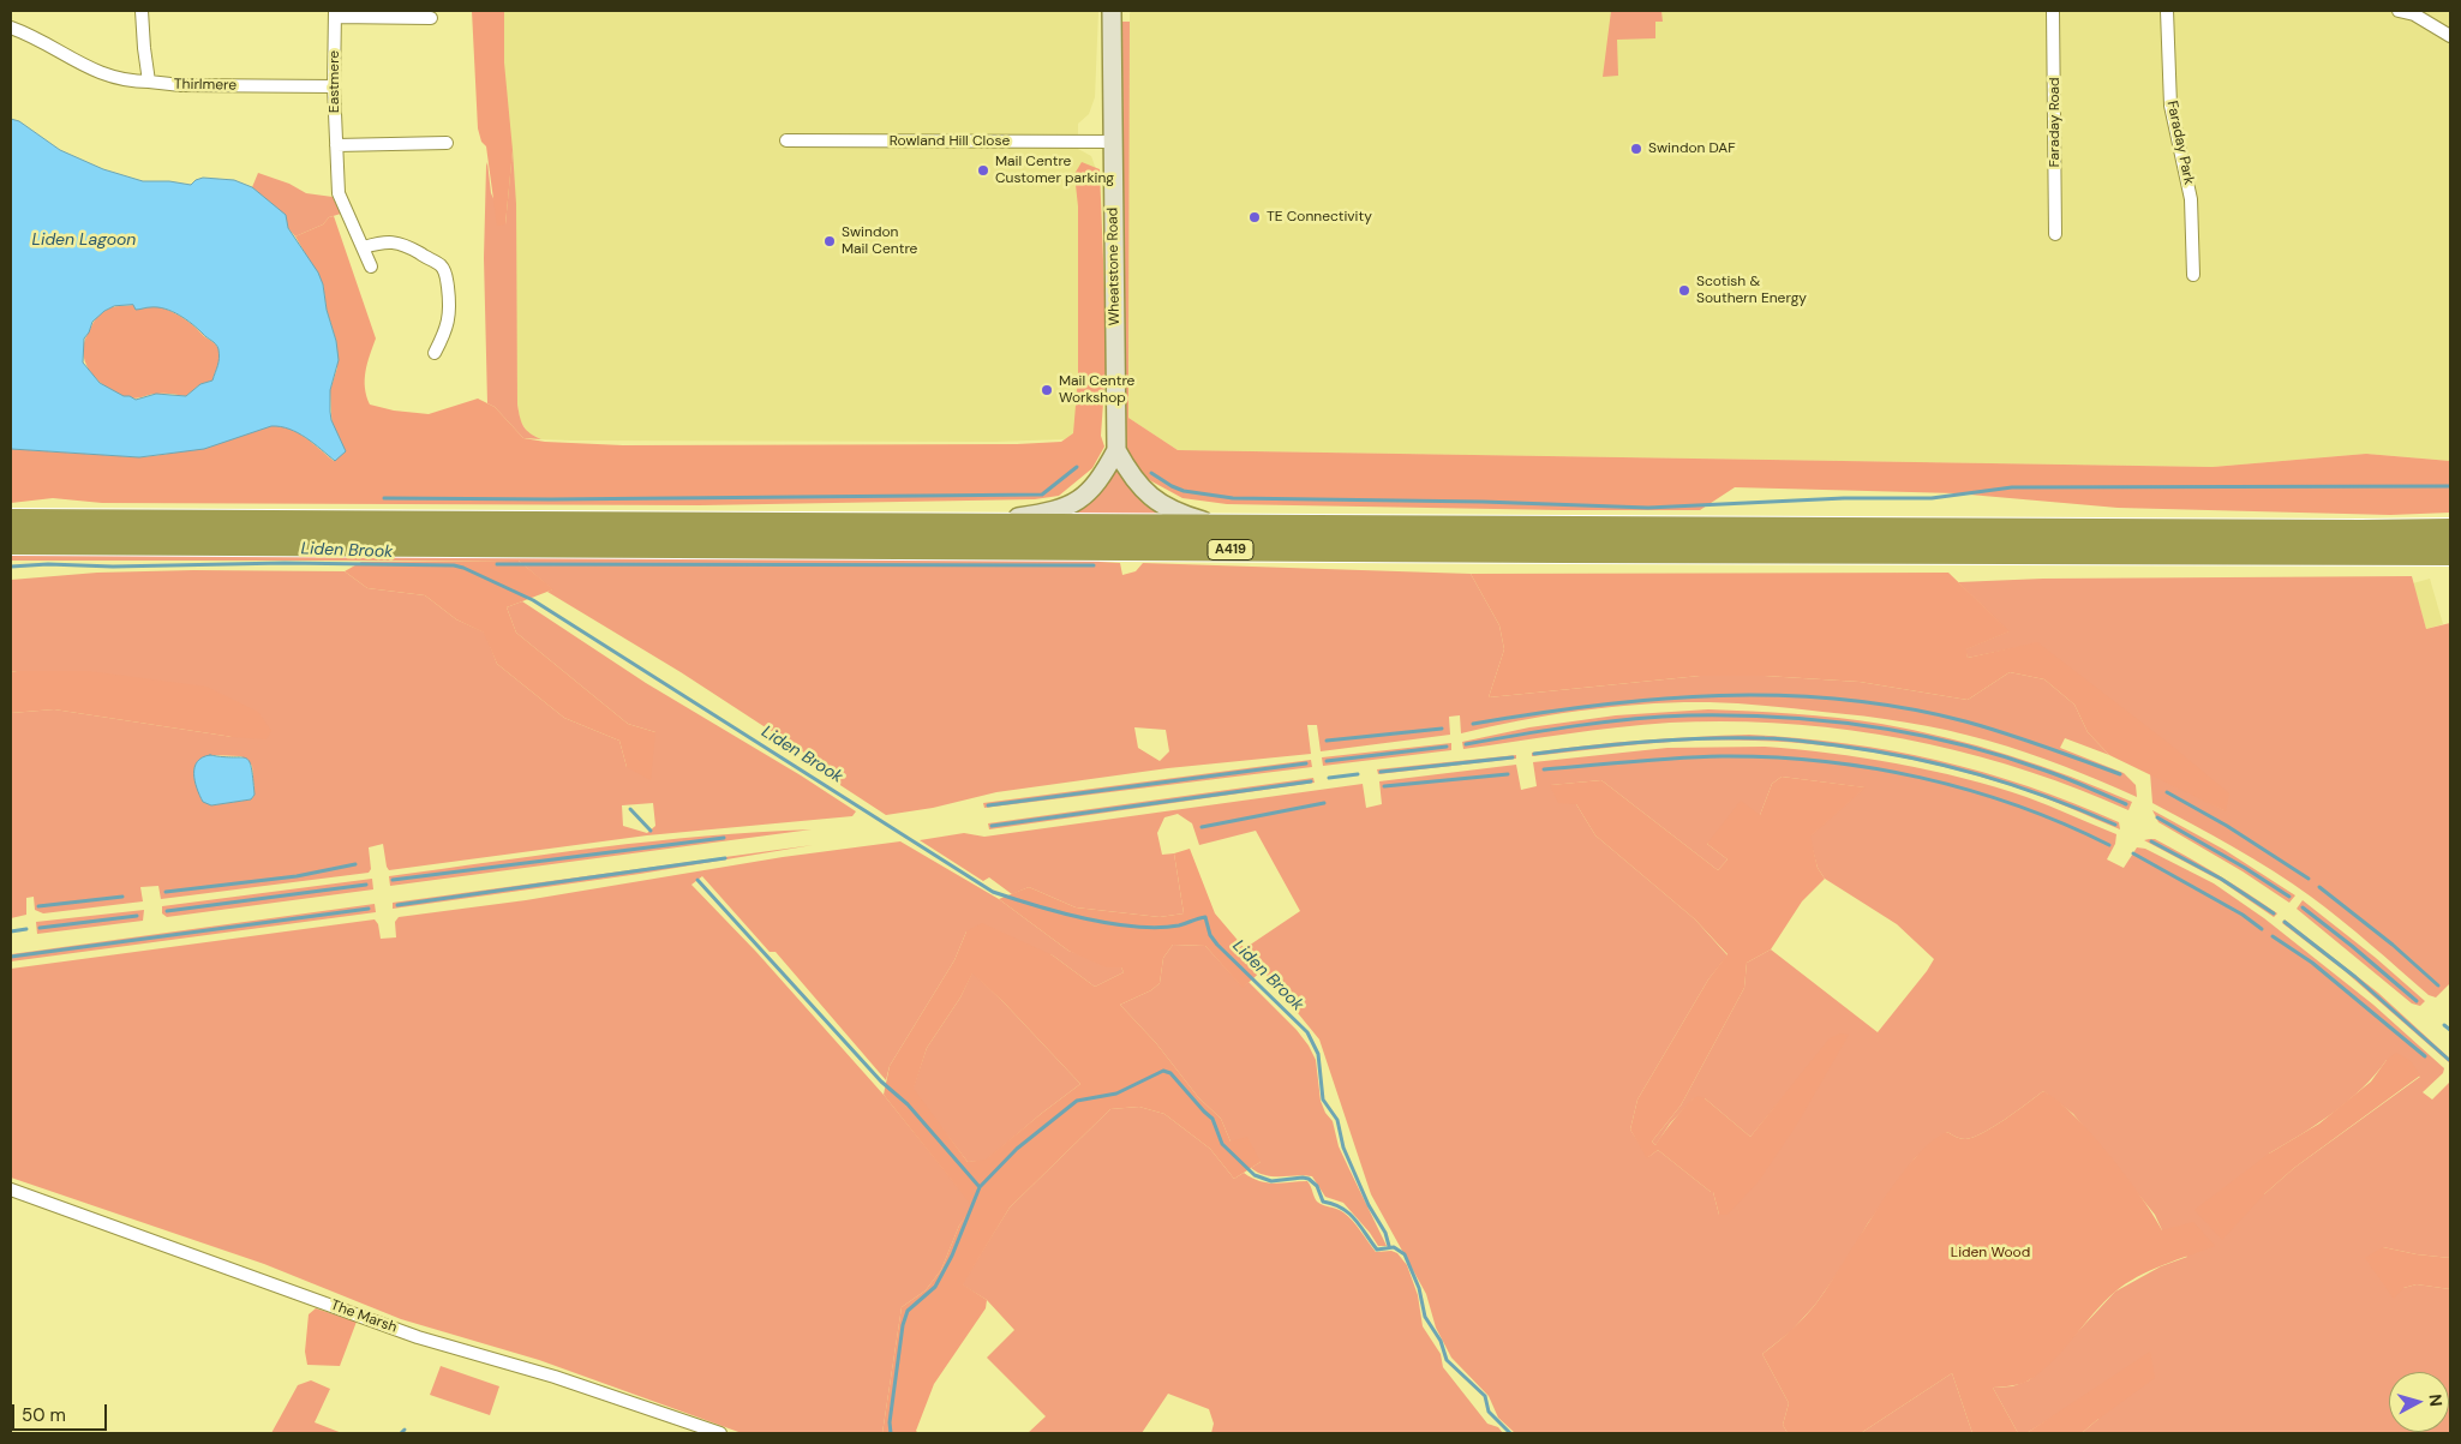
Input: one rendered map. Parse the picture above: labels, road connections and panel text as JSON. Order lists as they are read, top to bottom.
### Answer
{
  "streets": {
    "highway": ["A419"],
    "main road": ["Wheatstone Road"],
    "street": [
      "Eastmere",
      "Thirlmere",
      "Faraday Road",
      "Rowland Hill Close",
      "Faraday Park",
      "The Marsh"
    ]
  },
  "crossings": [
    ["Eastmere", "Thirlmere"],
    ["Rowland Hill Close", "Wheatstone Road"]
  ],
  "water": ["Liden Lagoon", "Liden Brook"],
  "parks": ["Liden Wood"],
  "places": [
    "Swindon DAF",
    "Mail Centre Customer parking",
    "TE Connectivity",
    "Swindon Mail Centre",
    "Scotish & Southern Energy",
    "Mail Centre Workshop"
  ],
  "scale_bar": "50 m",
  "north": "right"
}
